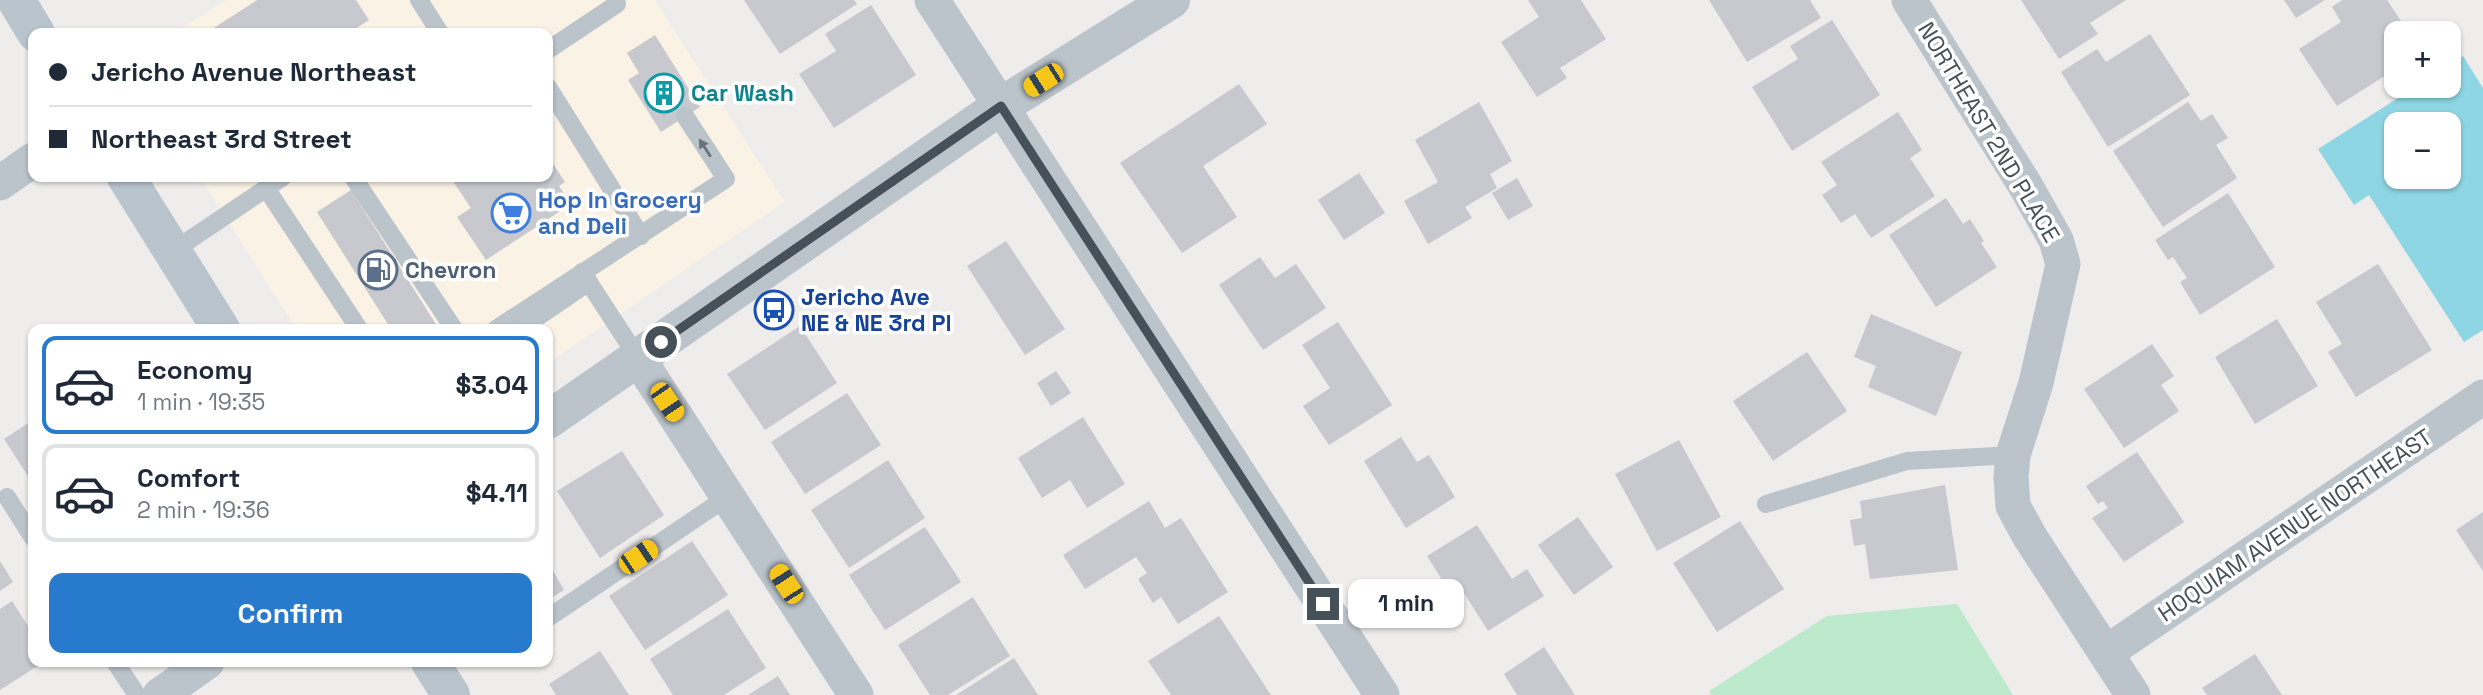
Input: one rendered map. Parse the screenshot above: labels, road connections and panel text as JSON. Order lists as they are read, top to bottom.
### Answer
{
  "streets": {
    "street": ["NORTHEAST 2ND PLACE", "HOQUIAM AVENUE NORTHEAST"]
  },
  "crossings": [
    ["NORTHEAST 2ND PLACE", "HOQUIAM AVENUE NORTHEAST"]
  ],
  "places": {
    "building": ["Car Wash"],
    "supermarket": ["Hop In Grocery and Deli"],
    "fuel station": ["Chevron"],
    "bus stop": ["Jericho Ave NE & NE 3rd Pl"]
  },
  "page": {
    "map_buttons": ["+", "−"],
    "banner": ["Jericho Avenue Northeast", "Northeast 3rd Street"],
    "list": [
      {
        "name": "Economy",
        "note": "1 min · 19:35",
        "value": "$3.04"
      },
      {
        "name": "Comfort",
        "note": "2 min · 19:36",
        "value": "$4.11"
      }
    ],
    "buttons": "Confirm",
    "bubble": "1 min"
  }
}
